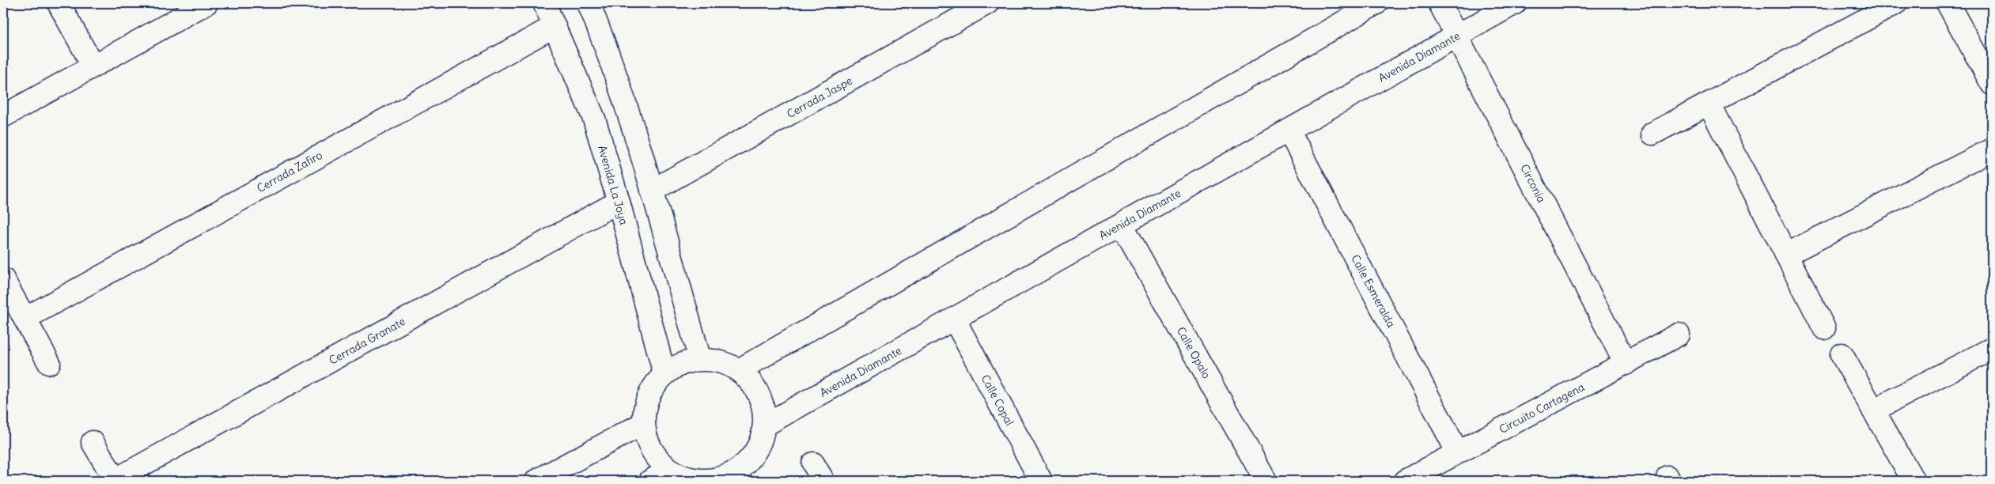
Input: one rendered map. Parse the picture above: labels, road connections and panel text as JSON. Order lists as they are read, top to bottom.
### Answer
{
  "streets": {
    "street": [
      "Avenida Diamante",
      "Cerrada Jaspe",
      "Cerrada Zafiro",
      "Circonia",
      "Avenida La Joya",
      "Calle Esmeralda",
      "Cerrada Granate",
      "Calle Opalo",
      "Calle Copal",
      "Circuito Cartagena"
    ]
  },
  "crossings": [
    ["Avenida Diamante", "Circonia"],
    ["Avenida Diamante", "Avenida La Joya"],
    ["Avenida Diamante", "Calle Esmeralda"],
    ["Avenida Diamante", "Calle Opalo"],
    ["Avenida Diamante", "Calle Copal"],
    ["Cerrada Zafiro", "Avenida La Joya"],
    ["Circonia", "Circuito Cartagena"],
    ["Avenida La Joya", "Cerrada Granate"],
    ["Calle Esmeralda", "Circuito Cartagena"]
  ]
}
